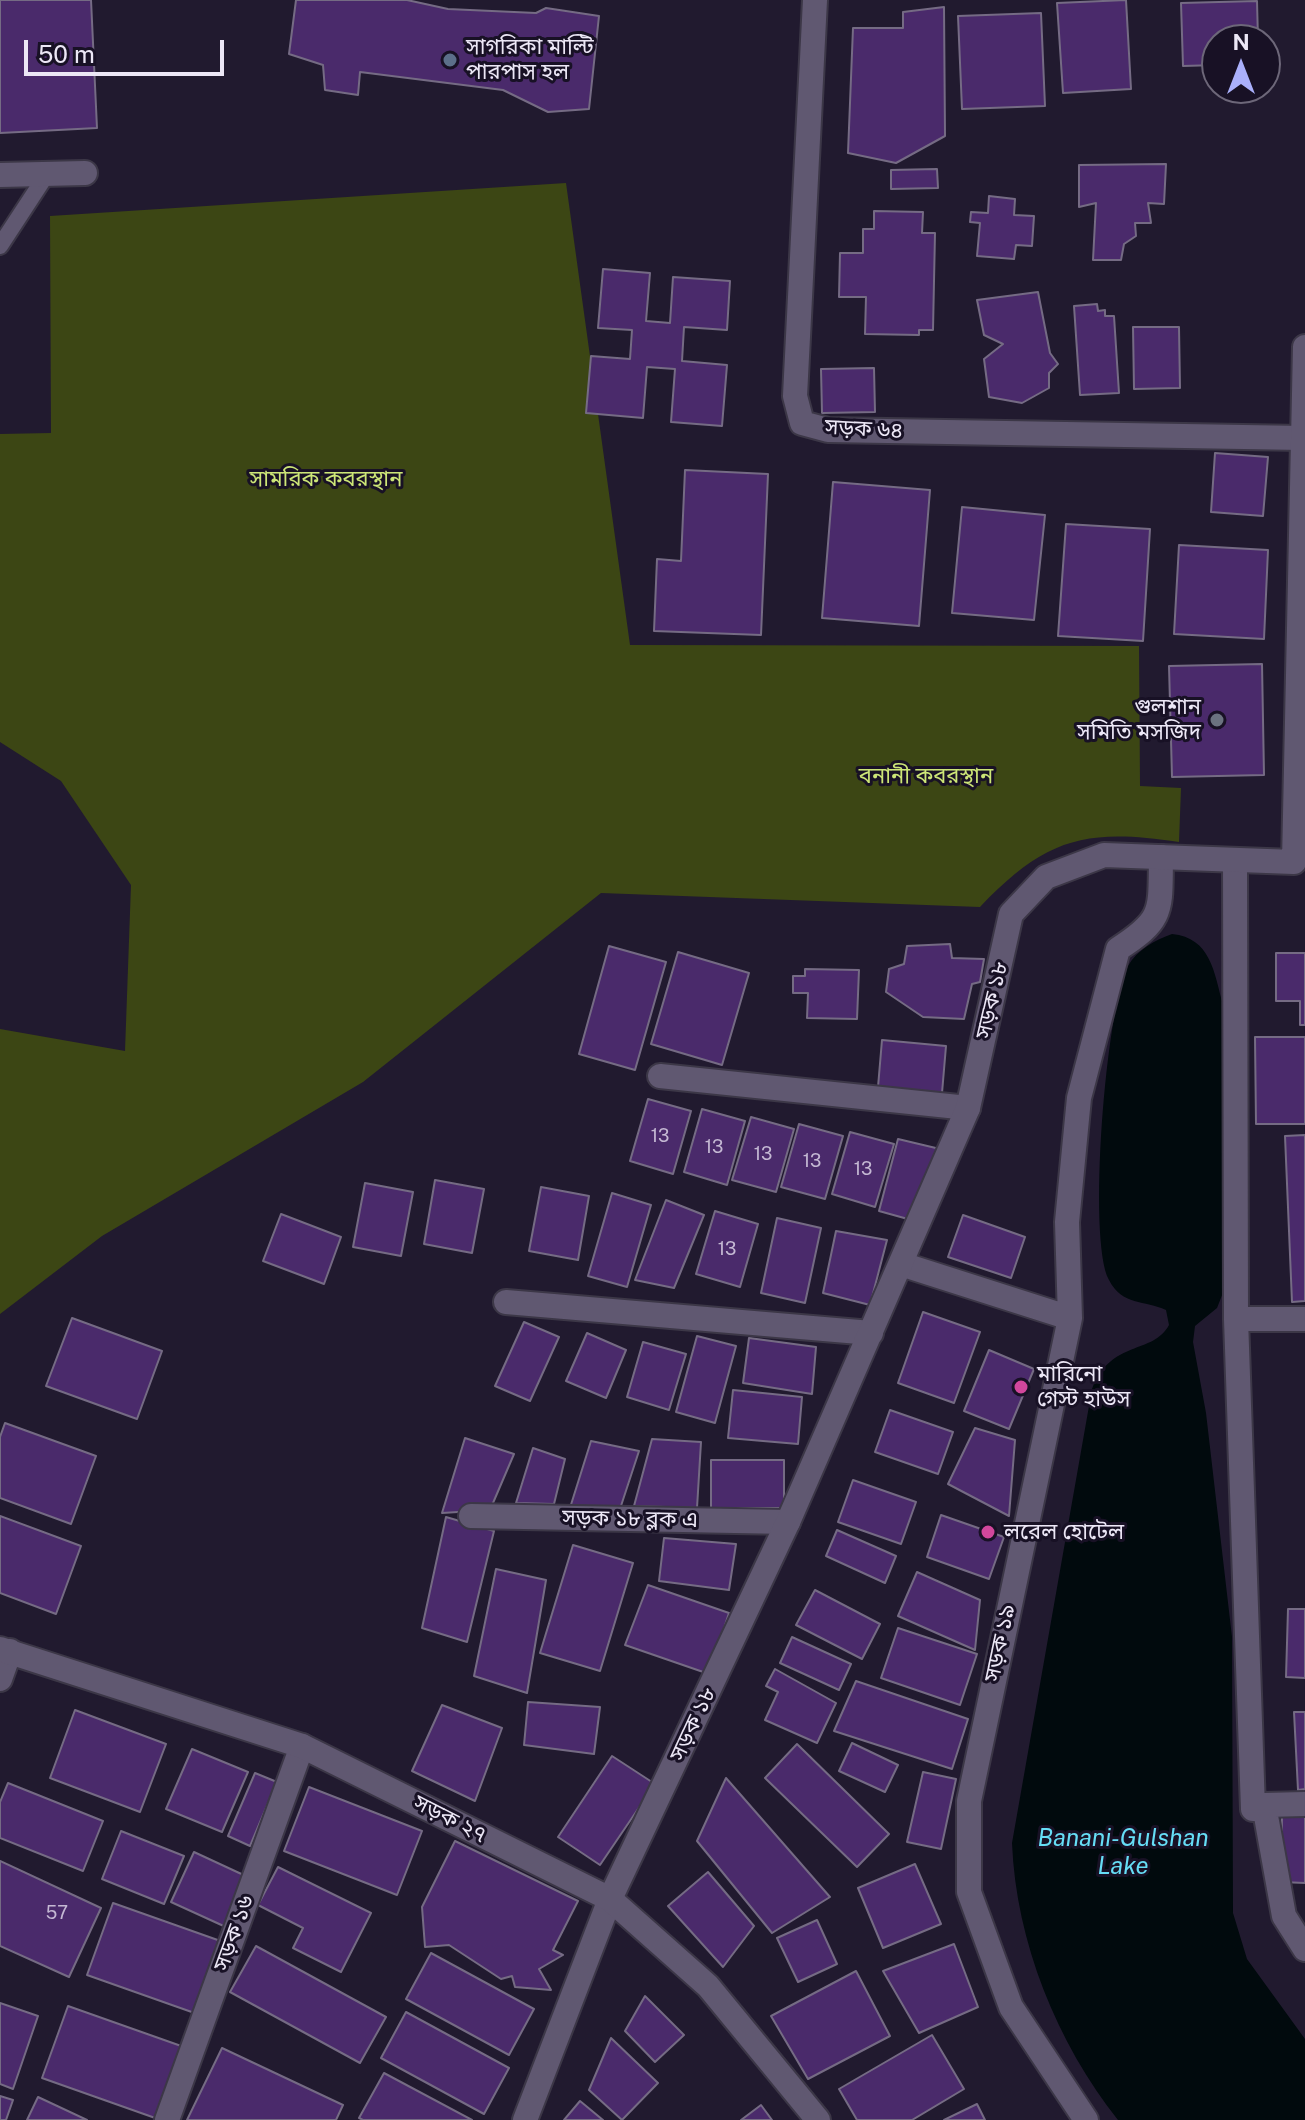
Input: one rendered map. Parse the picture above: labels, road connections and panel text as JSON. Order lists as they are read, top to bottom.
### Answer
{
  "streets": {
    "street": [
      "সড়ক ৬৪",
      "সড়ক ১৮",
      "সড়ক ১৮ ব্লক এ",
      "সড়ক ১৯",
      "সড়ক ২৭",
      "সড়ক ১৬"
    ]
  },
  "crossings": [
    ["সড়ক ১৮", "সড়ক ১৮ ব্লক এ"],
    ["সড়ক ১৮", "সড়ক ১৯"],
    ["সড়ক ১৮", "সড়ক ২৭"],
    ["সড়ক ২৭", "সড়ক ১৬"]
  ],
  "water": ["Banani-Gulshan Lake"],
  "parks": ["সামরিক কবরস্থান", "বনানী কবরস্থান"],
  "places": [
    "সাগরিকা মাল্টি পারপাস হল",
    "গুলশান সমিতি মসজিদ",
    "মারিনো গেস্ট হাউস",
    "লরেল হোটেল"
  ],
  "house_numbers": [
    "13",
    "13",
    "13",
    "13",
    "13",
    "13",
    "57"
  ],
  "scale_bar": "50 m",
  "north": "top"
}
